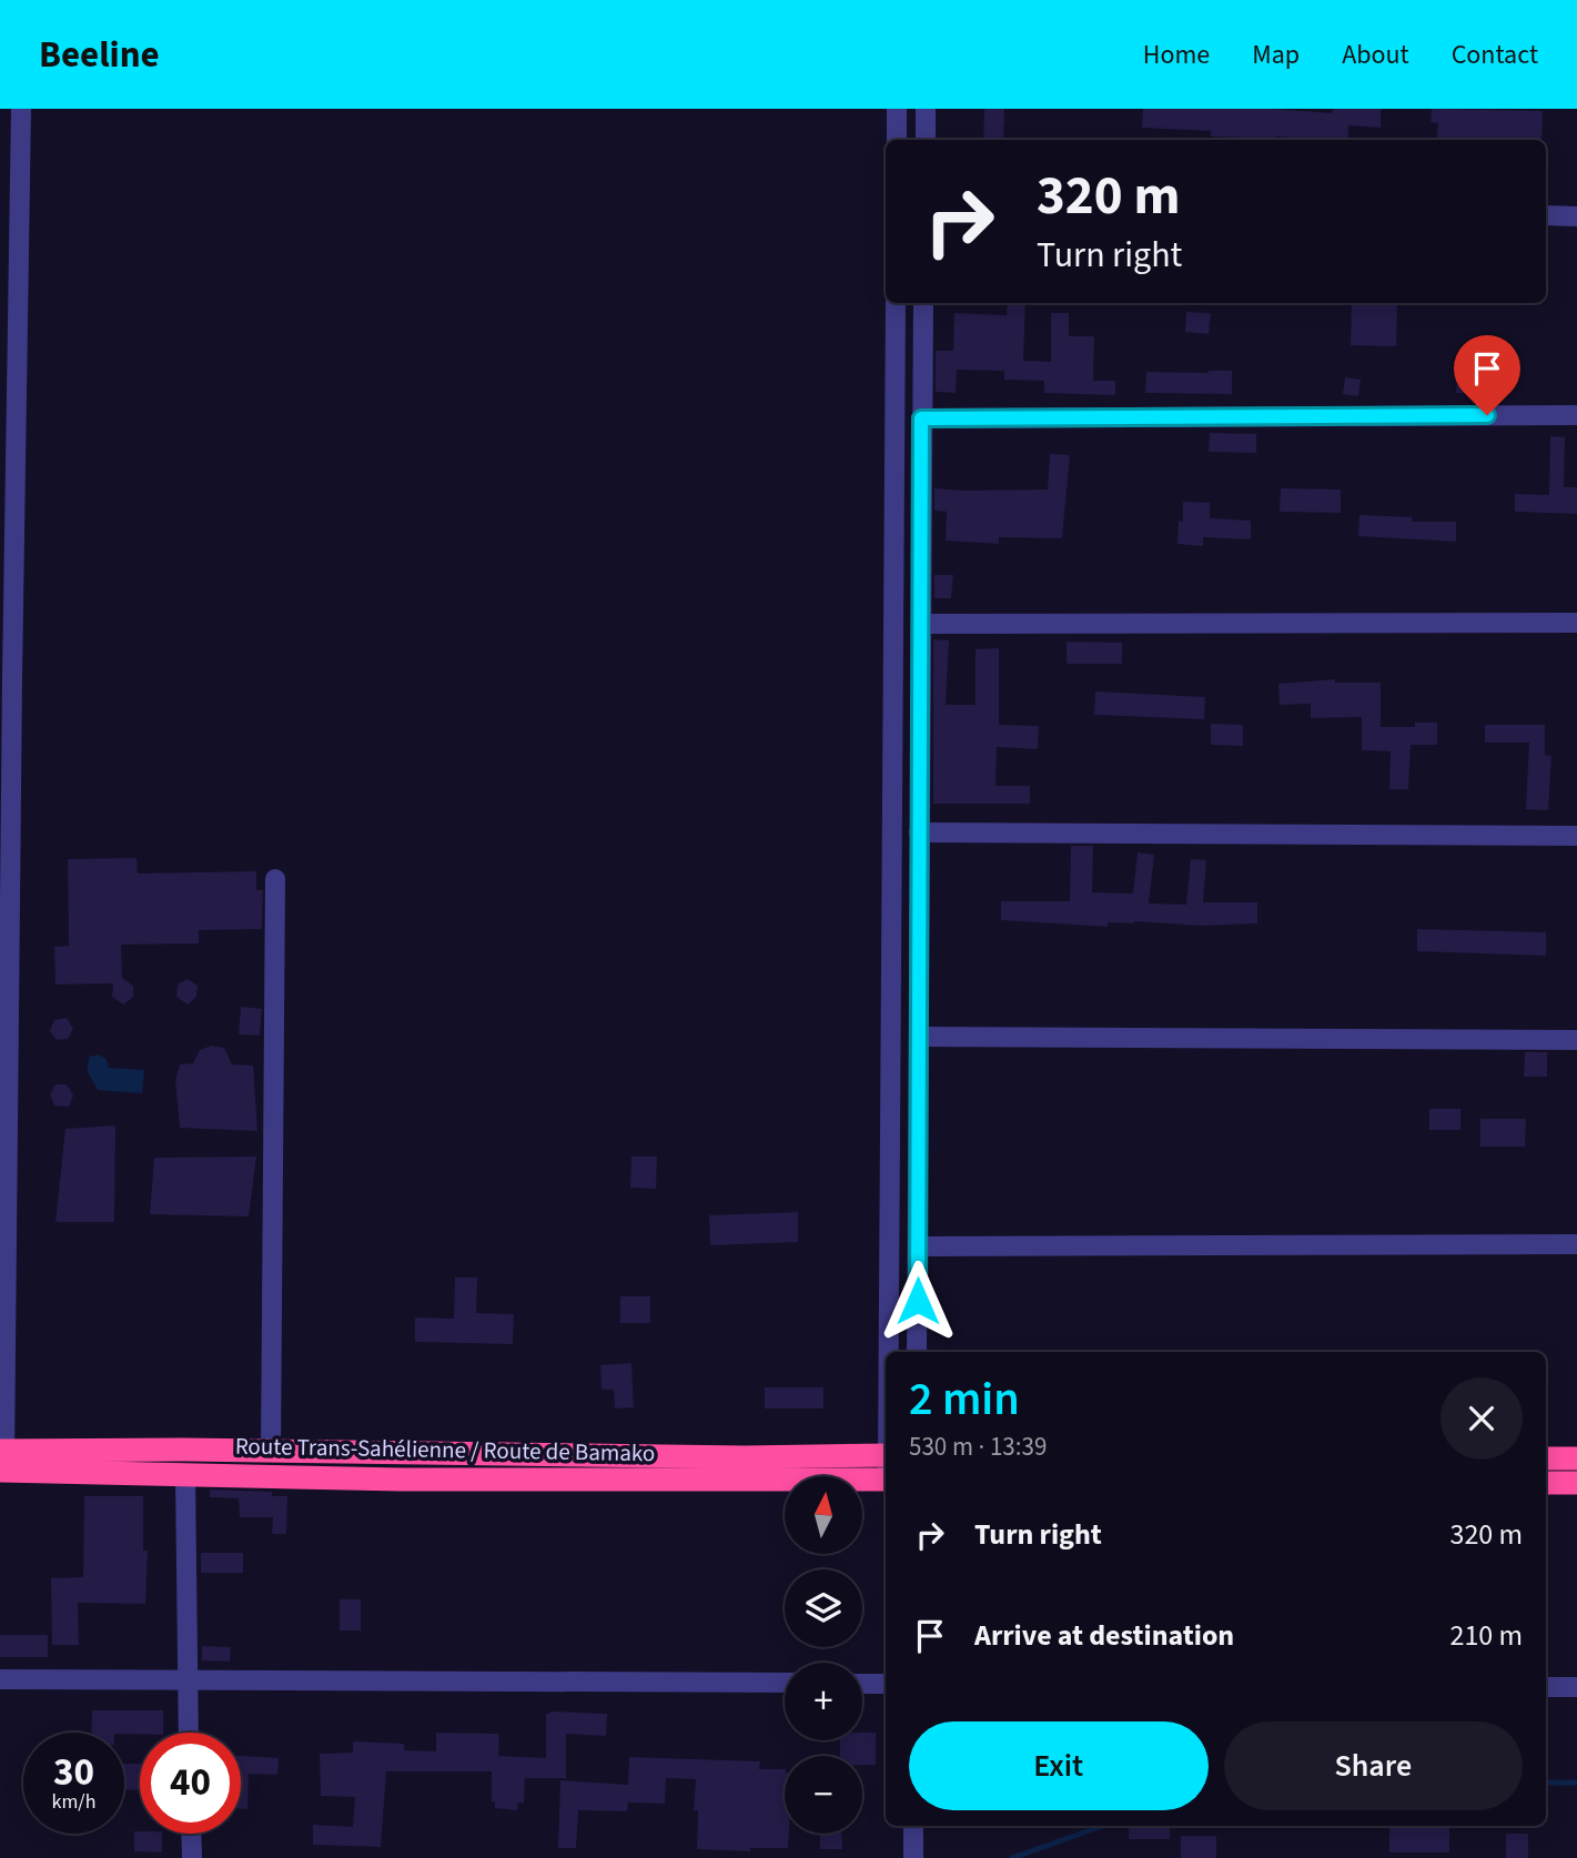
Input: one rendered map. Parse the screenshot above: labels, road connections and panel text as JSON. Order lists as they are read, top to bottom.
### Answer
{
  "streets": {
    "highway": ["Route Trans-Sahélienne / Route de Bamako"]
  },
  "north": "top",
  "page": {
    "header": "Beeline",
    "nav": [
      "Home",
      "Map",
      "About",
      "Contact"
    ],
    "turn": ["320 m", "Turn right"],
    "heading": ["2 min", "530 m · 13:39"],
    "map_buttons": ["+", "−"],
    "list": [
      {
        "name": "Turn right",
        "value": "320 m"
      },
      {
        "name": "Arrive at destination",
        "value": "210 m"
      }
    ],
    "buttons": ["Exit", "Share"],
    "speed": "30 km/h",
    "limit": "40"
  }
}
